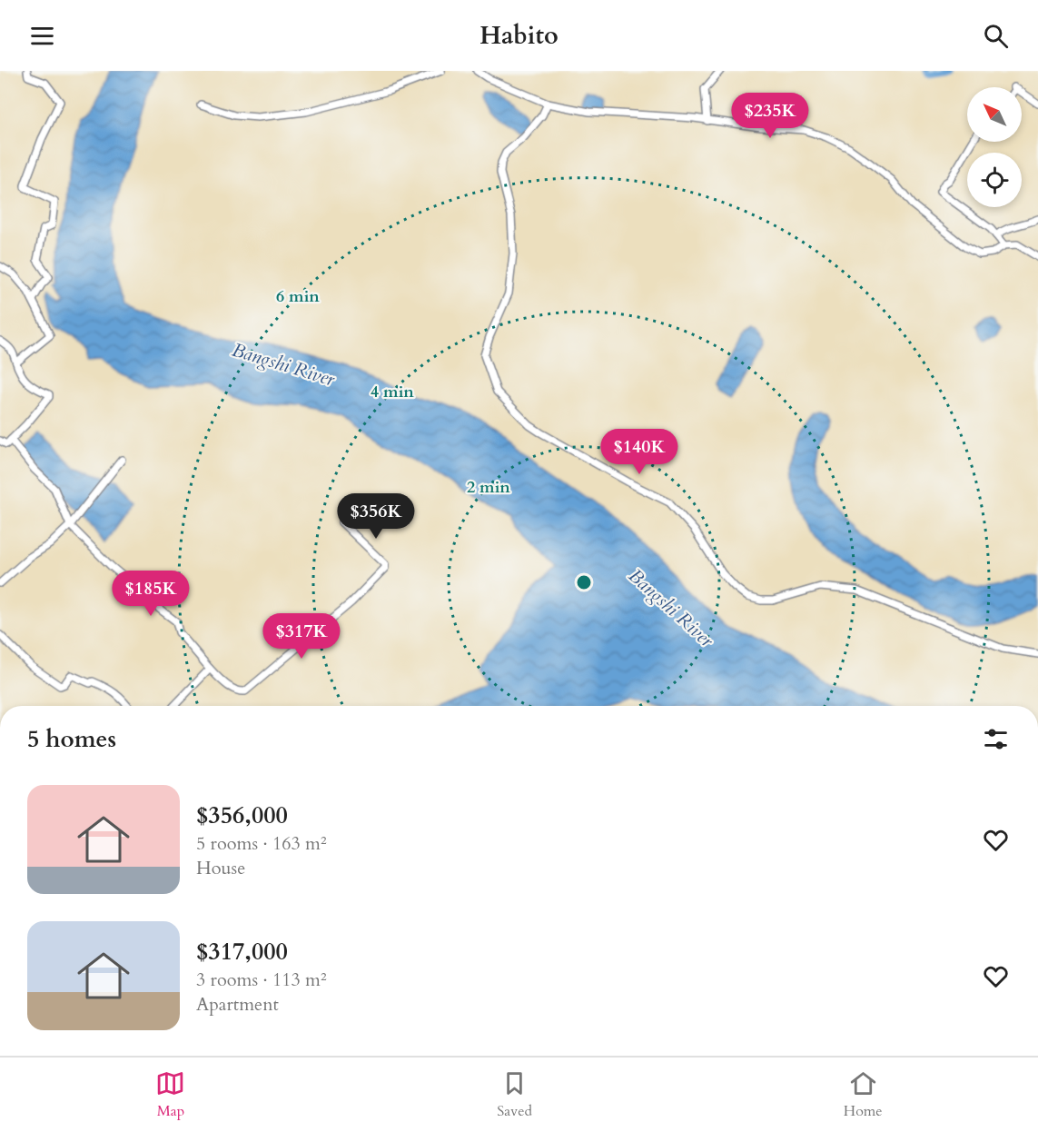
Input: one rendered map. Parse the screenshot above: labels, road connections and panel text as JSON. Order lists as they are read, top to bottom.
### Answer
{
  "water": ["Bangshi River"],
  "north": "top left",
  "page": {
    "header": "Habito",
    "price": [
      "$235K",
      "$140K",
      "$356K",
      "$185K",
      "$317K"
    ],
    "heading": "5 homes",
    "list": [
      {
        "name": "$356,000",
        "note": "5 rooms · 163 m² · House"
      },
      {
        "name": "$317,000",
        "note": "3 rooms · 113 m² · Apartment"
      }
    ],
    "tabs": ["Map", "Saved", "Home"]
  },
  "rings": ["6 min", "4 min", "2 min"]
}
